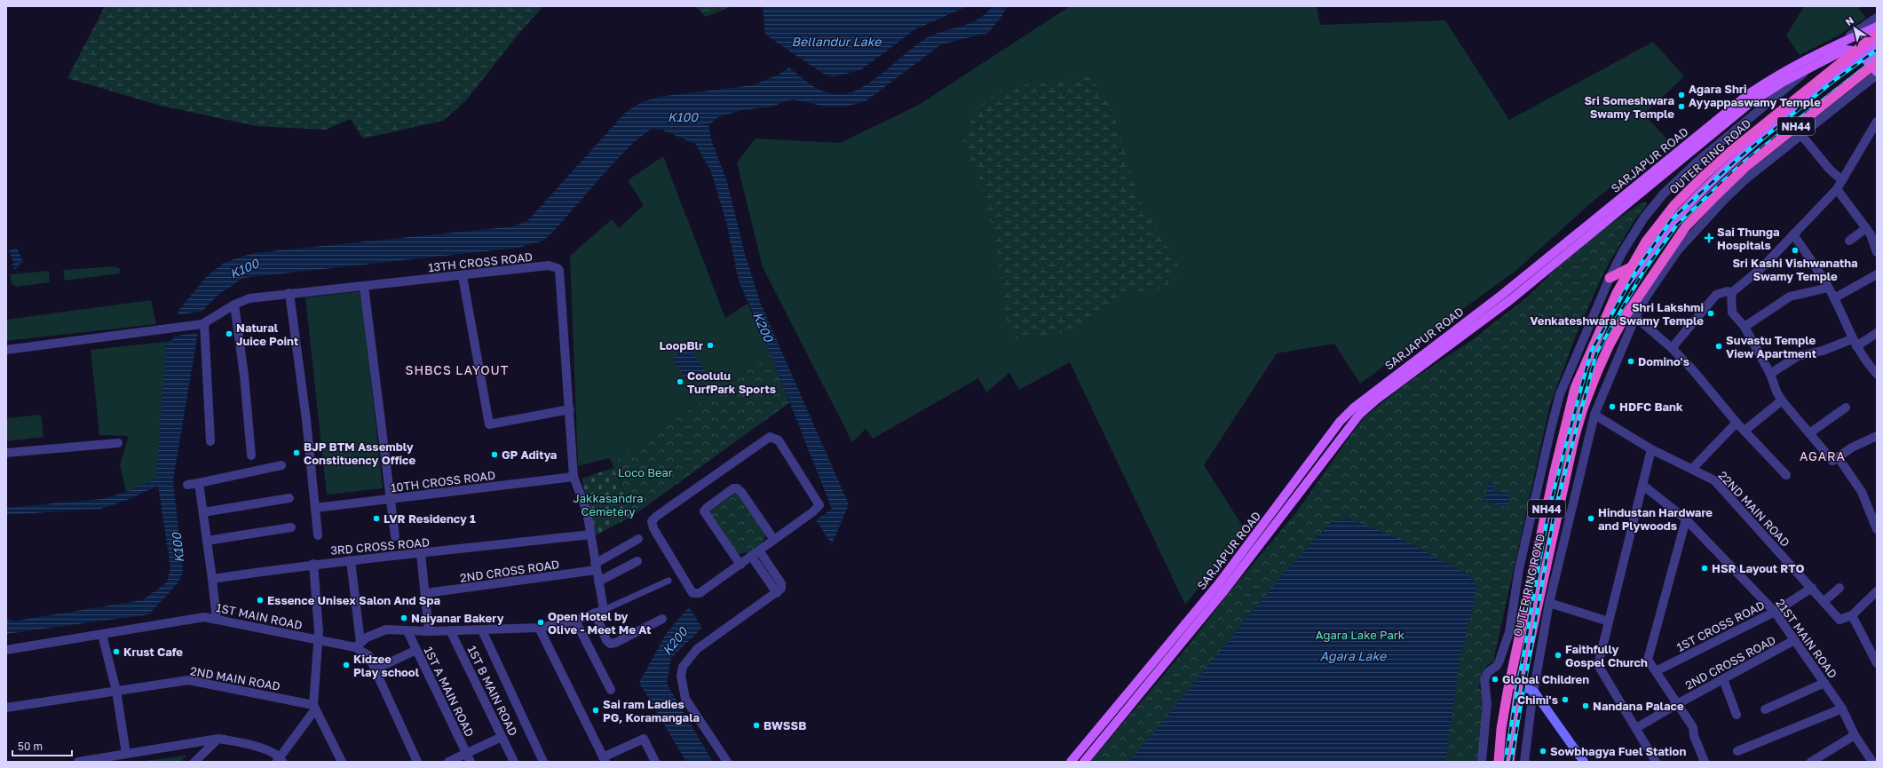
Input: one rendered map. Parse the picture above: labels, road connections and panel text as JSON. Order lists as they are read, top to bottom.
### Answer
{
  "streets": {
    "highway": ["NH44", "OUTER RING ROAD"],
    "main road": ["SARJAPUR ROAD"],
    "street": [
      "13TH CROSS ROAD",
      "10TH CROSS ROAD",
      "22ND MAIN ROAD",
      "3RD CROSS ROAD",
      "2ND CROSS ROAD",
      "1ST MAIN ROAD",
      "1ST CROSS ROAD",
      "21ST MAIN ROAD",
      "2ND MAIN ROAD",
      "1ST B MAIN ROAD",
      "1ST A MAIN ROAD"
    ]
  },
  "crossings": [
    ["OUTER RING ROAD", "SARJAPUR ROAD"],
    ["13TH CROSS ROAD", "10TH CROSS ROAD"],
    ["13TH CROSS ROAD", "3RD CROSS ROAD"],
    ["13TH CROSS ROAD", "2ND CROSS ROAD"],
    ["22ND MAIN ROAD", "1ST CROSS ROAD"],
    ["2ND CROSS ROAD", "21ST MAIN ROAD"],
    ["1ST CROSS ROAD", "21ST MAIN ROAD"]
  ],
  "districts": ["SHBCS LAYOUT", "AGARA"],
  "water": [
    "Bellandur Lake",
    "K100",
    "K200",
    "Agara Lake"
  ],
  "parks": ["Loco Bear", "Jakkasandra Cemetery", "Agara Lake Park"],
  "places": {
    "other": [
      "Agara Shri Ayyappaswamy Temple",
      "Sri Someshwara Swamy Temple",
      "Sri Kashi Vishwanatha Swamy Temple",
      "Shri Lakshmi Venkateshwara Swamy Temple",
      "Natural Juice Point",
      "LoopBlr",
      "Suvastu Temple View Apartment",
      "Domino's",
      "Coolulu TurfPark Sports",
      "HDFC Bank",
      "BJP BTM Assembly Constituency Office",
      "GP Aditya",
      "LVR Residency 1",
      "Hindustan Hardware and Plywoods",
      "HSR Layout RTO",
      "Essence Unisex Salon And Spa",
      "Naiyanar Bakery",
      "Open Hotel by Olive - Meet Me At",
      "Krust Cafe",
      "Faithfully Gospel Church",
      "Kidzee Play school",
      "Global Children",
      "Chimi's",
      "Nandana Palace",
      "Sai ram Ladies PG, Koramangala",
      "BWSSB",
      "Sowbhagya Fuel Station"
    ],
    "health": ["Sai Thunga Hospitals"]
  },
  "scale_bar": "50 m",
  "north": "top left"
}
